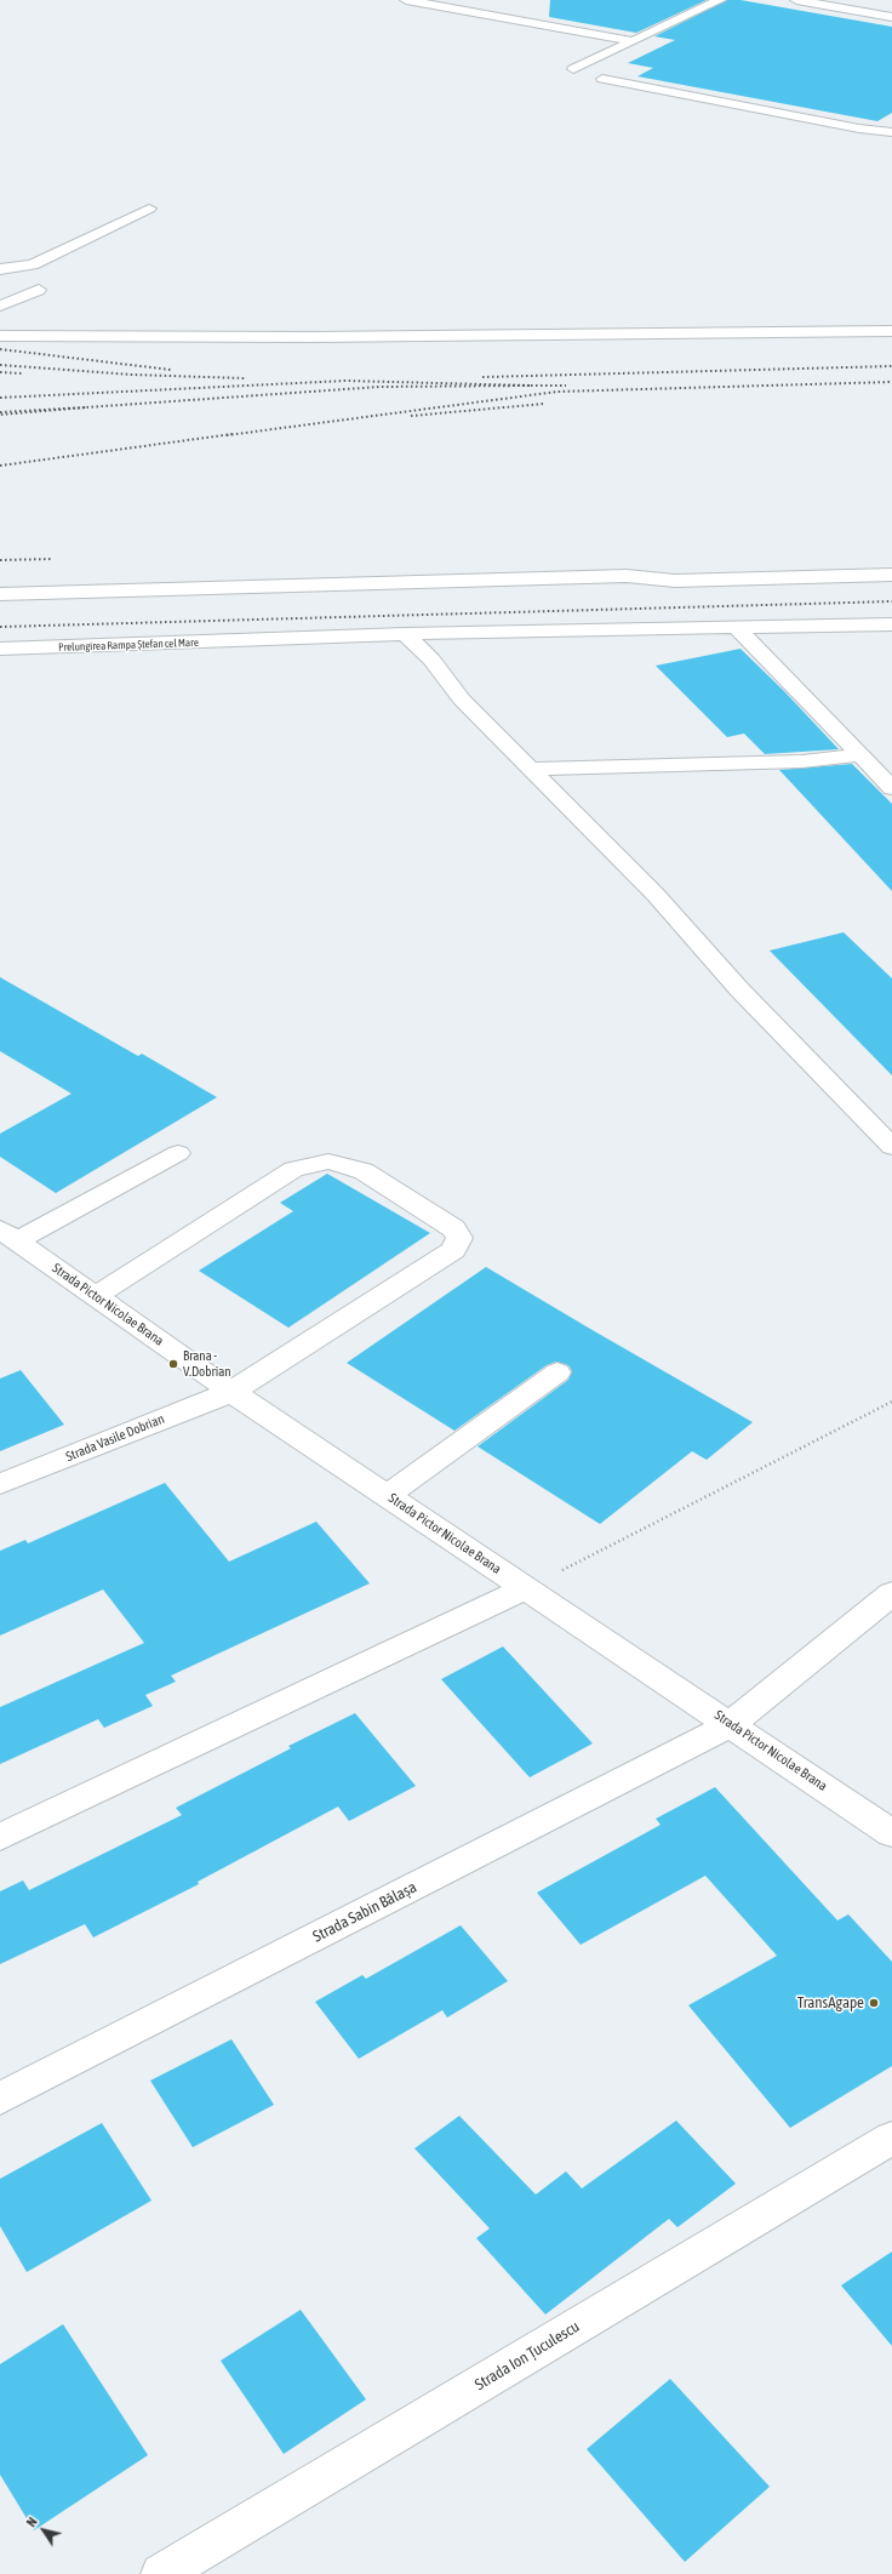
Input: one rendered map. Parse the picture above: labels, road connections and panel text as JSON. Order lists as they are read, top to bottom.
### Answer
{
  "streets": {
    "street": [
      "Prelungirea Rampa Ștefan cel Mare",
      "Strada Pictor Nicolae Brana",
      "Strada Vasile Dobrian",
      "Strada Sabin Bălașa",
      "Strada Ion Țuculescu"
    ]
  },
  "crossings": [
    ["Strada Pictor Nicolae Brana", "Strada Vasile Dobrian"],
    ["Strada Pictor Nicolae Brana", "Strada Sabin Bălașa"]
  ],
  "places": ["Brana - V.Dobrian", "TransAgape"],
  "north": "top left"
}
